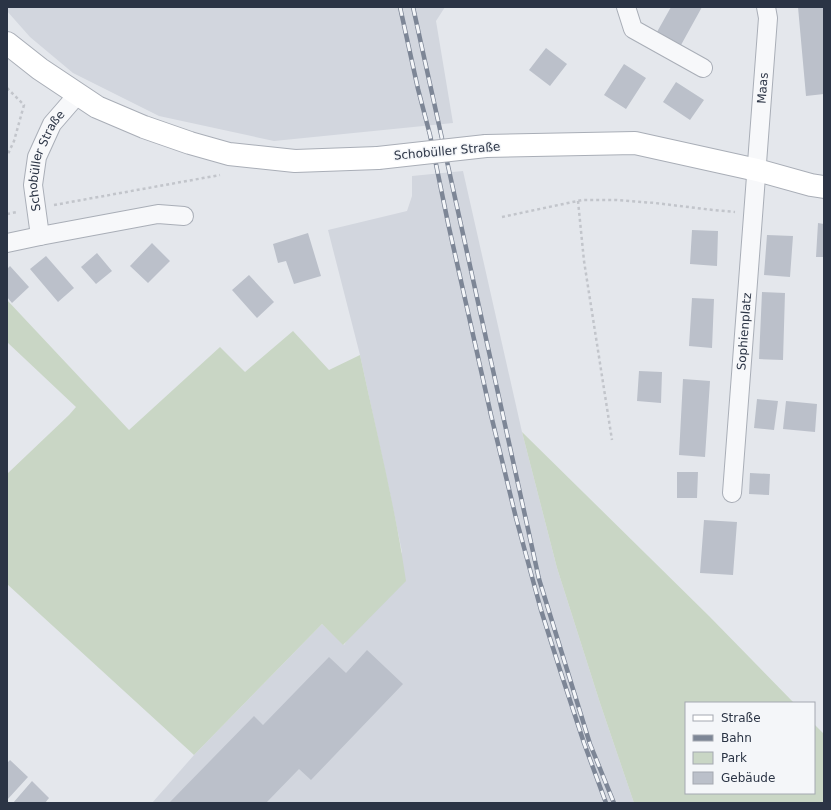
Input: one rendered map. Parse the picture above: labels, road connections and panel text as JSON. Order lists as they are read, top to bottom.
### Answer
{
  "streets": {
    "main road": ["Schobüller Straße"],
    "street": ["Maas", "Sophienplatz"]
  },
  "crossings": [
    ["Maas", "Schobüller Straße"],
    ["Maas", "Sophienplatz"],
    ["Schobüller Straße", "Sophienplatz"]
  ],
  "legend": [
    "Straße",
    "Bahn",
    "Park",
    "Gebäude"
  ]
}
